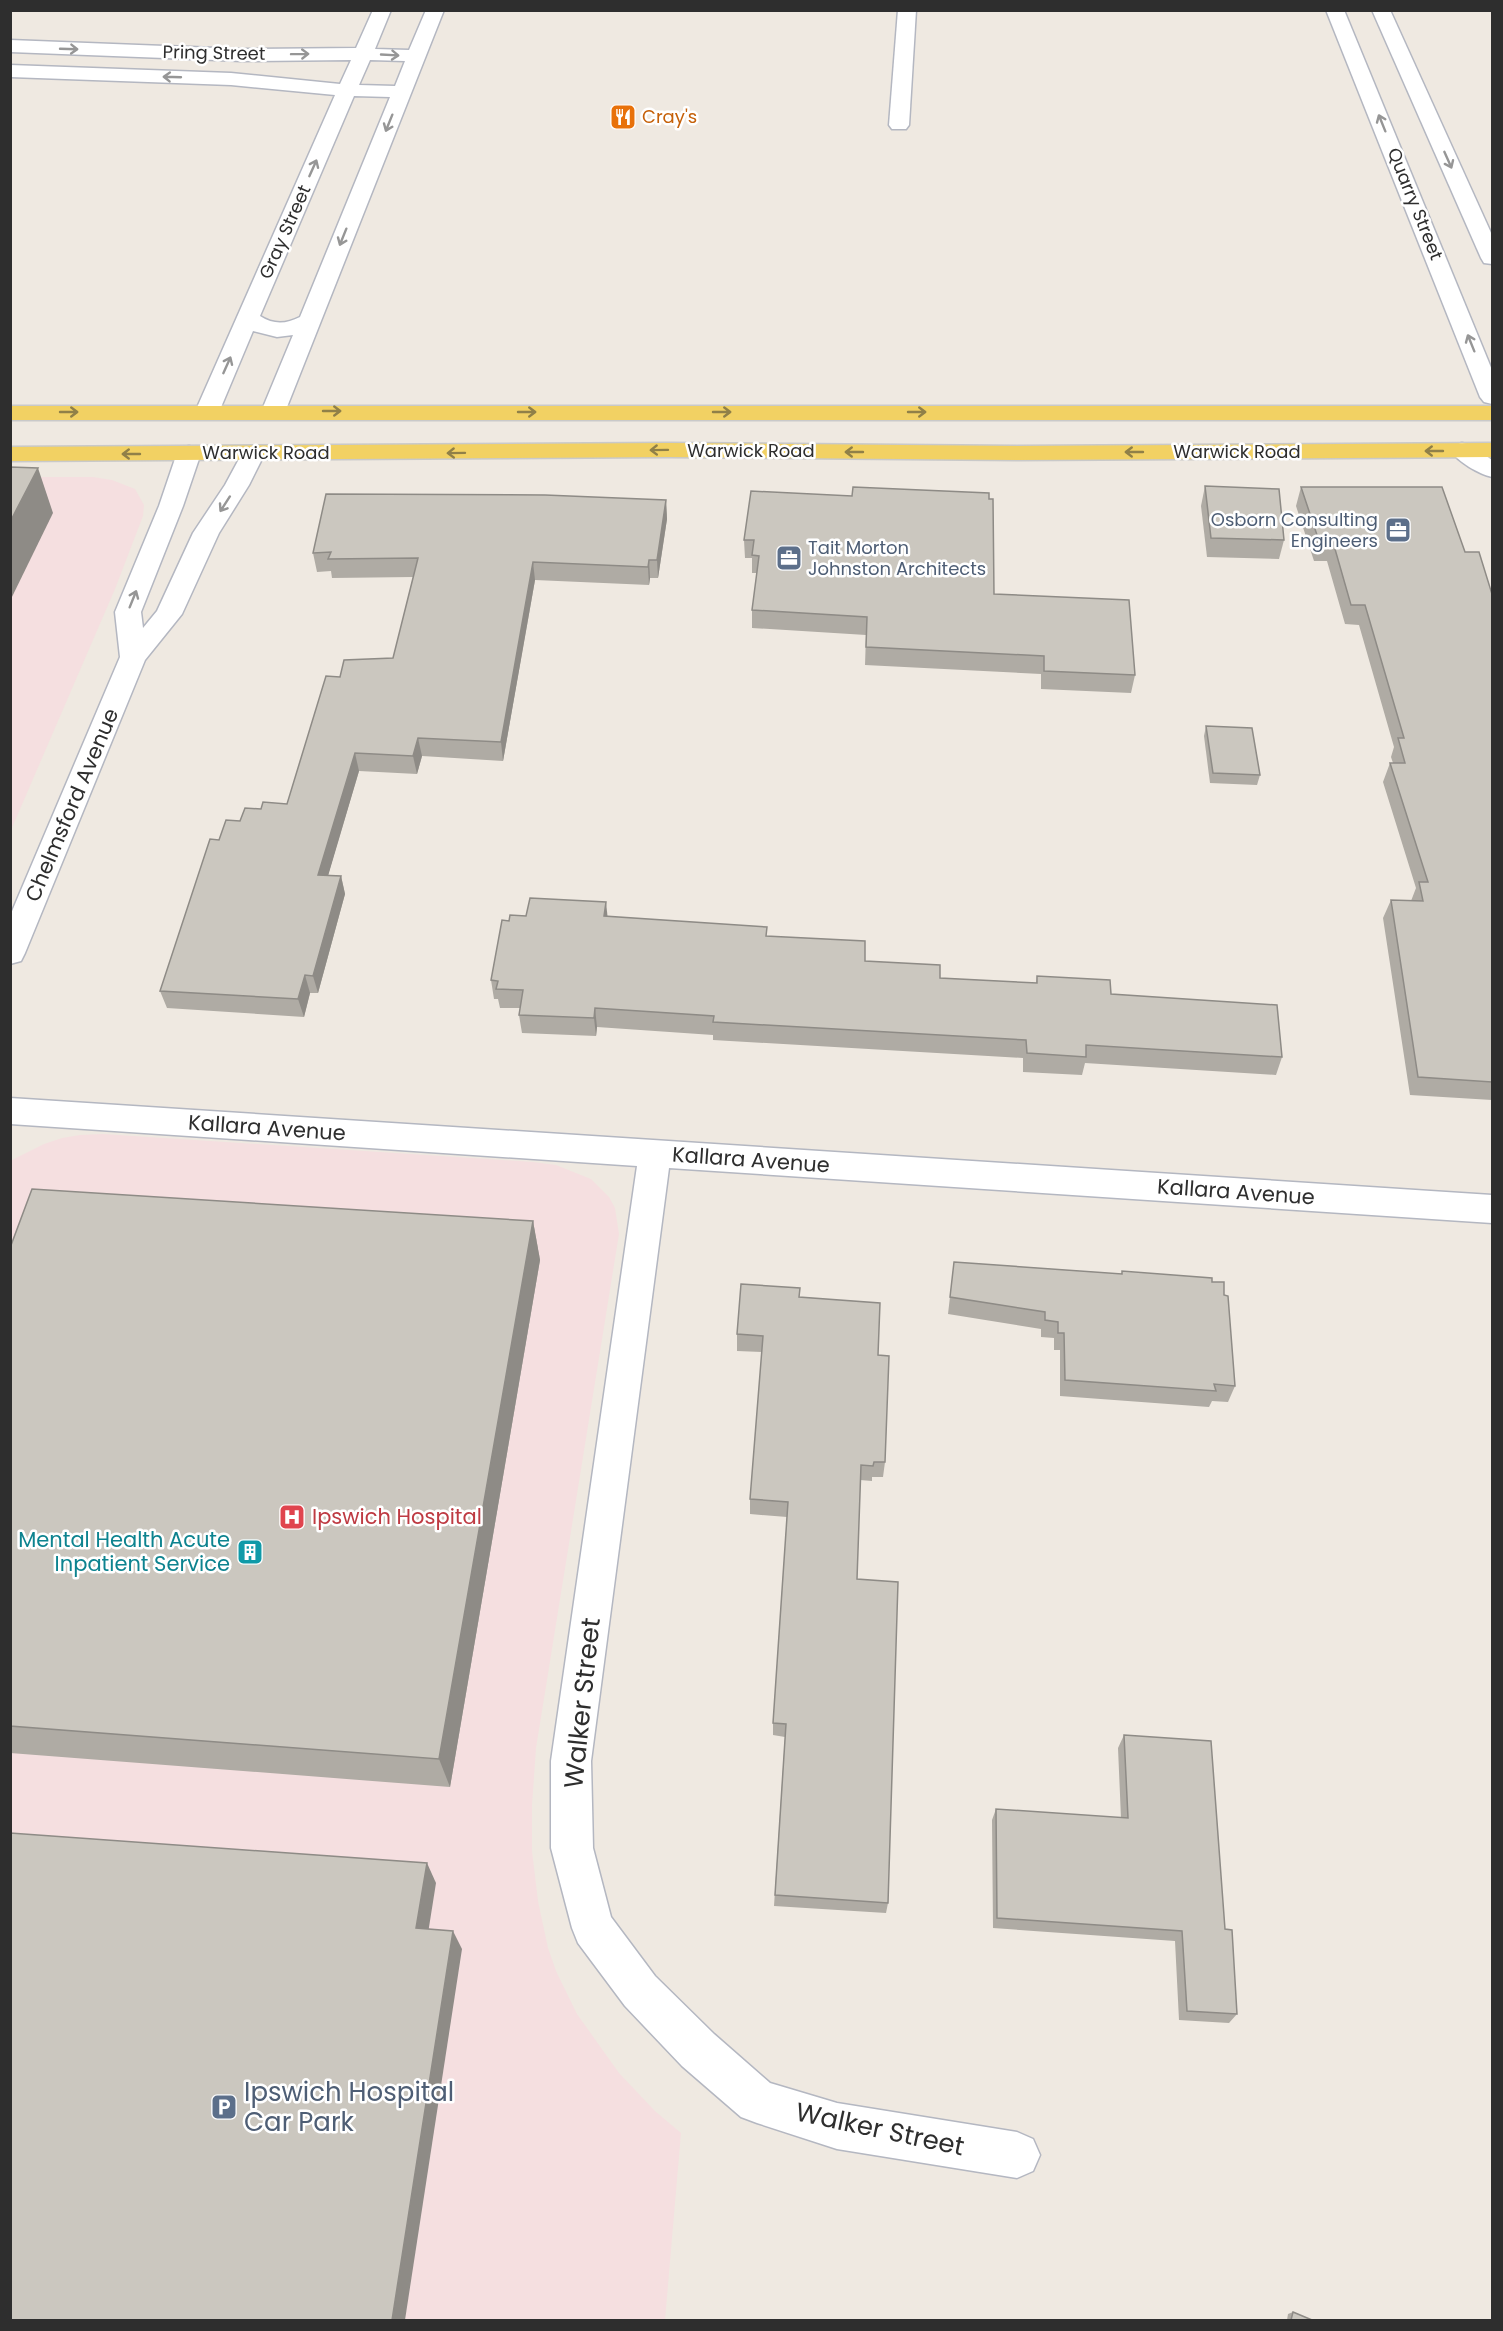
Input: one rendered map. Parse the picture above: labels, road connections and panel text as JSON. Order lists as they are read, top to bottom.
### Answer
{
  "streets": {
    "main road": ["Gray Street", "Warwick Road"],
    "street": [
      "Pring Street",
      "Quarry Street",
      "Chelmsford Avenue",
      "Kallara Avenue",
      "Walker Street"
    ]
  },
  "crossings": [
    ["Pring Street", "Gray Street"],
    ["Gray Street", "Warwick Road"],
    ["Gray Street", "Chelmsford Avenue"],
    ["Warwick Road", "Chelmsford Avenue"],
    ["Kallara Avenue", "Walker Street"]
  ],
  "places": {
    "restaurant": ["Cray's"],
    "office": ["Osborn Consulting Engineers", "Tait Morton Johnston Architects"],
    "hospital": ["Ipswich Hospital"],
    "building": ["Mental Health Acute Inpatient Service"],
    "parking": ["Ipswich Hospital Car Park"]
  }
}
